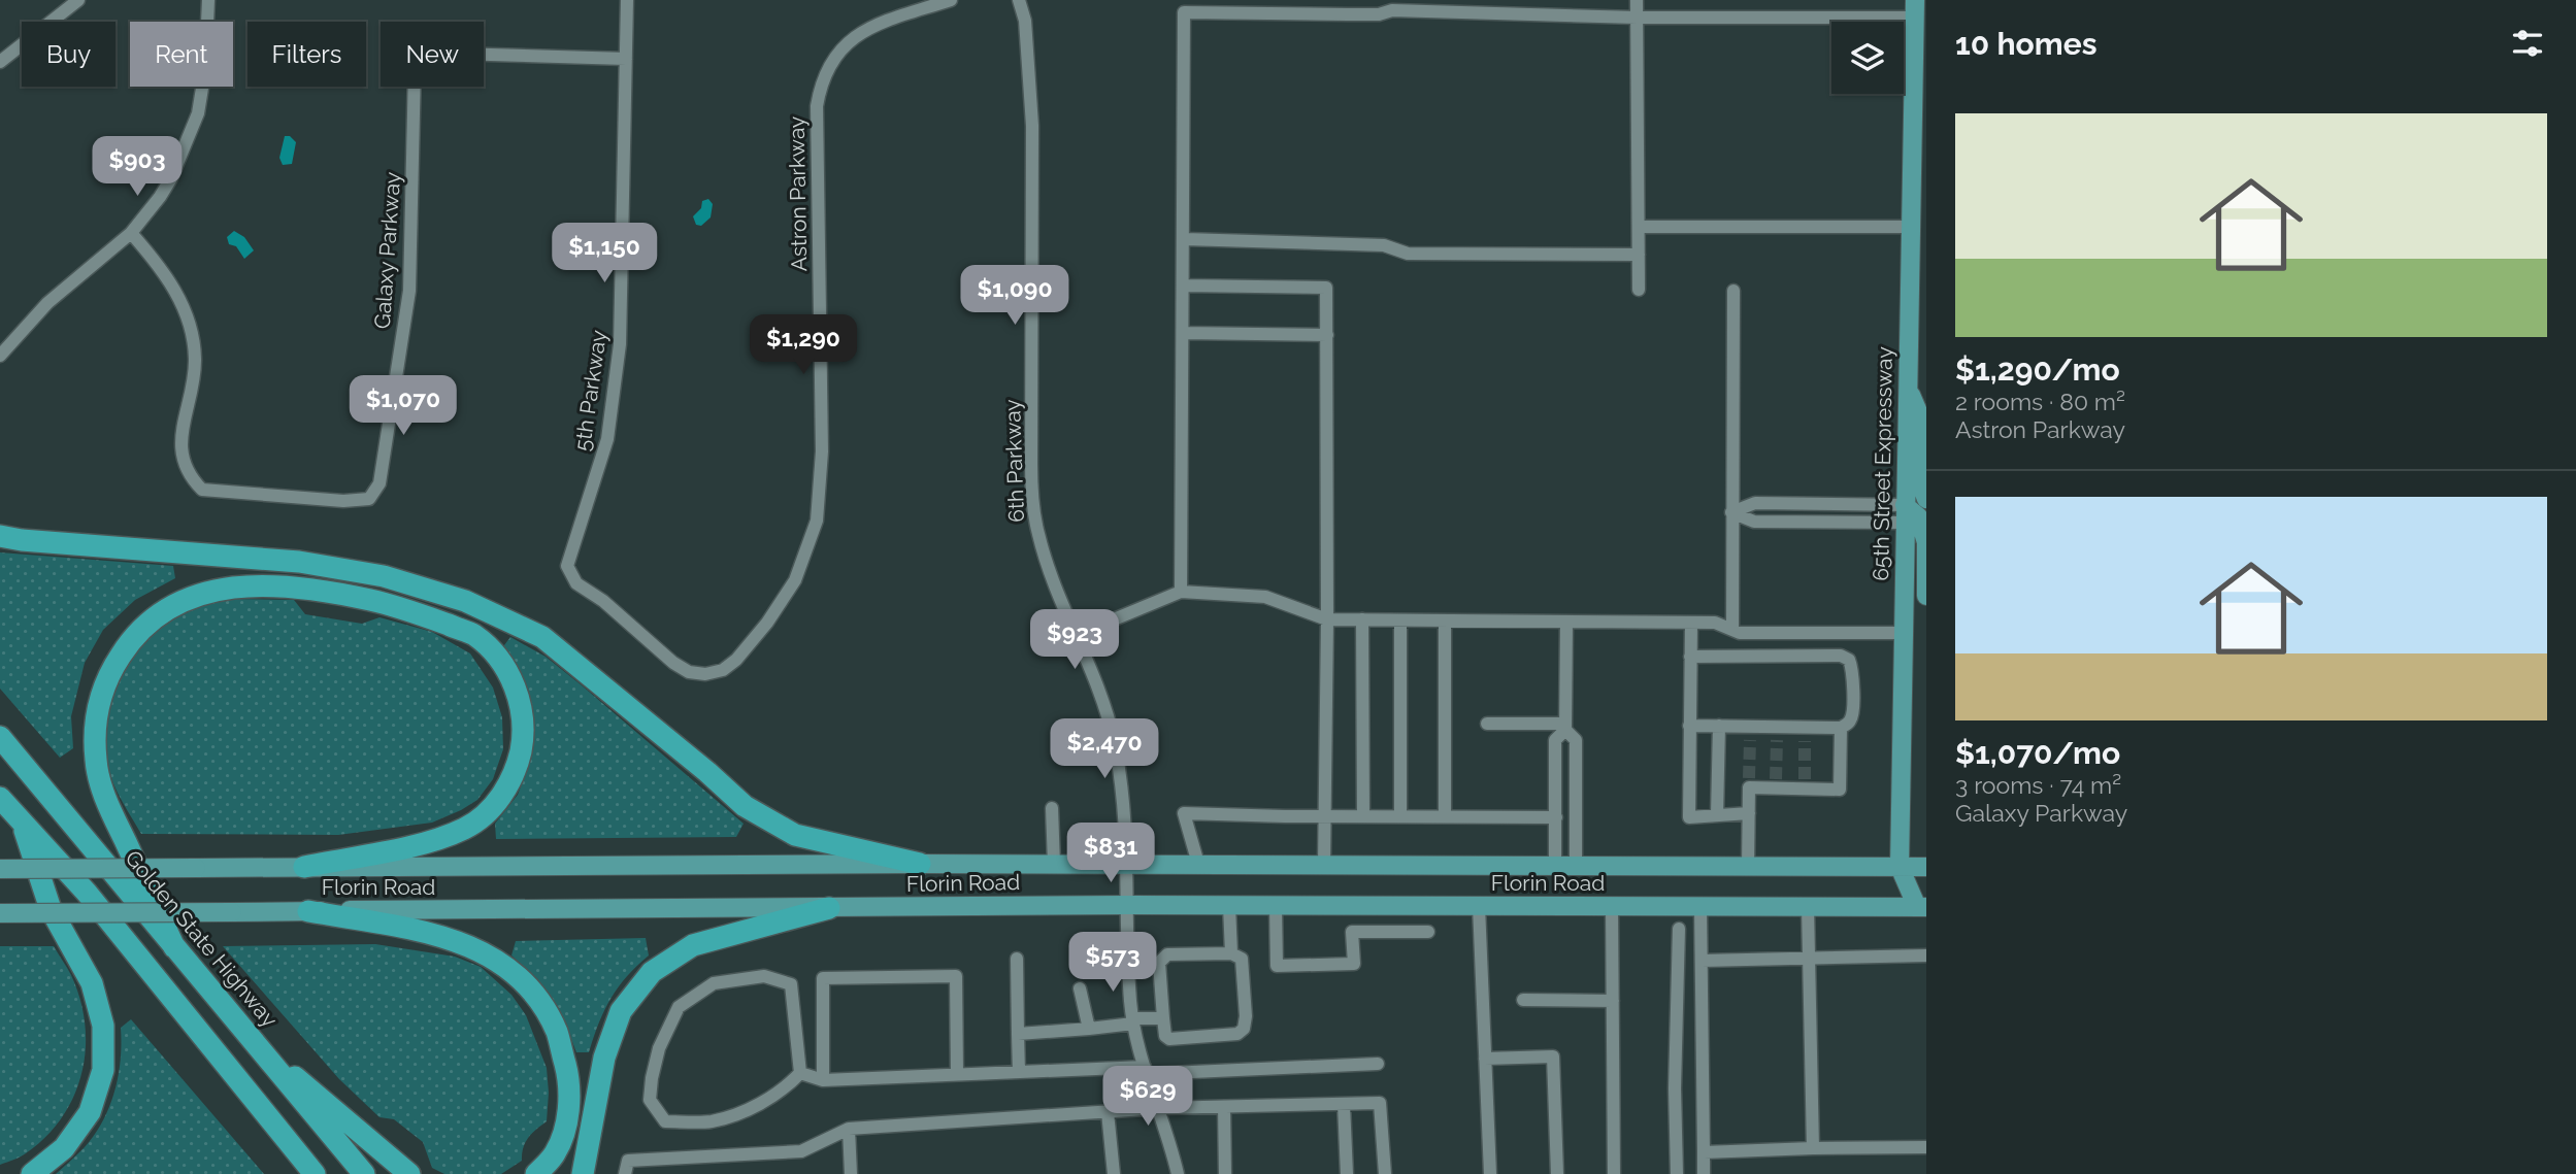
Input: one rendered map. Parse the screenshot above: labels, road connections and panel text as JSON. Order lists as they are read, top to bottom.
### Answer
{
  "streets": {
    "highway": ["Golden State Highway"],
    "main road": ["65th Street Expressway", "Florin Road"],
    "street": [
      "Astron Parkway",
      "Galaxy Parkway",
      "5th Parkway",
      "6th Parkway"
    ]
  },
  "crossings": [
    ["Astron Parkway", "5th Parkway"],
    ["Galaxy Parkway", "5th Parkway"],
    ["6th Parkway", "Florin Road"],
    ["65th Street Expressway", "Florin Road"]
  ],
  "page": {
    "heading": "10 homes",
    "chip": [
      "Buy",
      "Rent",
      "Filters",
      "New"
    ],
    "list": [
      {
        "name": "$1,290/mo",
        "note": "2 rooms · 80 m² · Astron Parkway"
      },
      {
        "name": "$1,070/mo",
        "note": "3 rooms · 74 m² · Galaxy Parkway"
      }
    ],
    "price": [
      "$903",
      "$1,150",
      "$1,090",
      "$1,290",
      "$1,070",
      "$923",
      "$2,470",
      "$831",
      "$573",
      "$629"
    ]
  }
}
